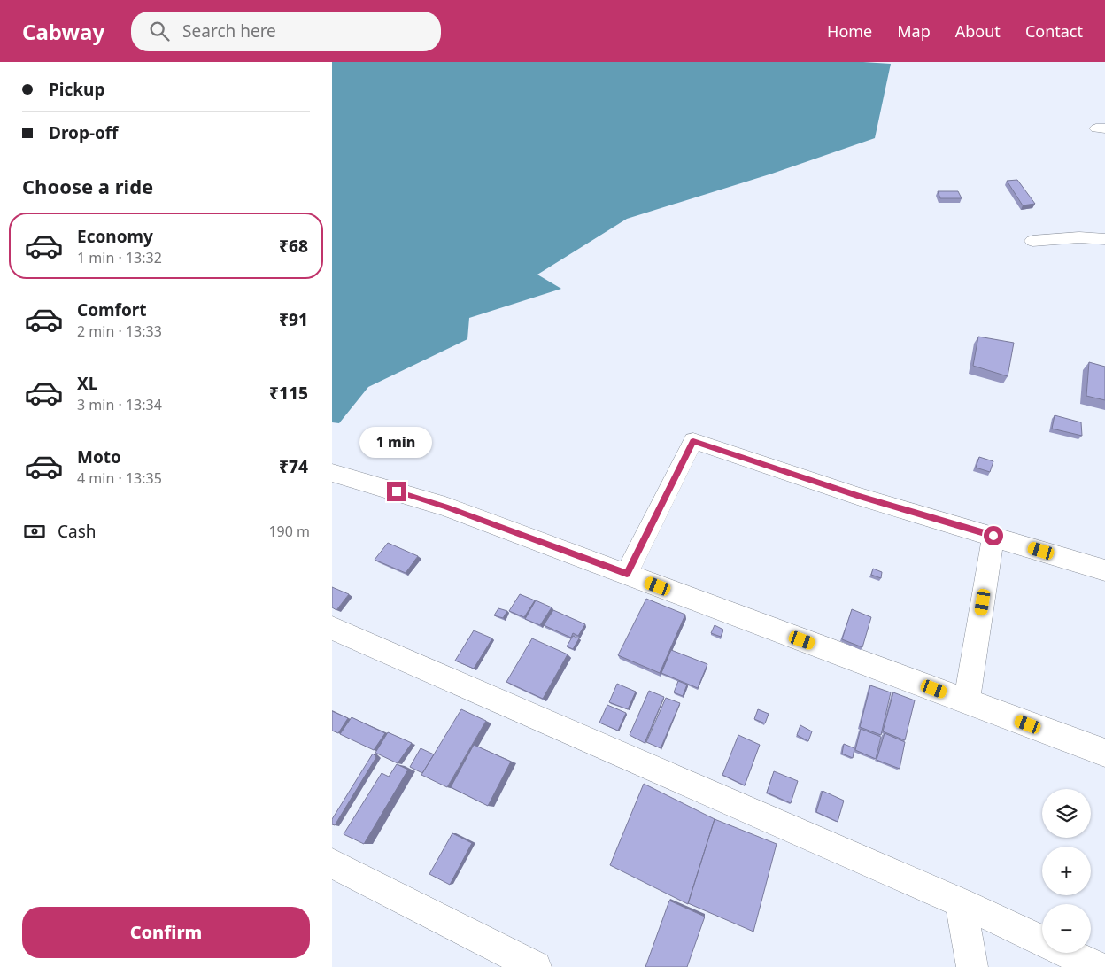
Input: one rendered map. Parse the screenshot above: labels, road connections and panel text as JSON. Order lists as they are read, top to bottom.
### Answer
{
  "page": {
    "header": "Cabway",
    "search": "Search here",
    "nav": [
      "Home",
      "Map",
      "About",
      "Contact"
    ],
    "banner": ["Pickup", "Drop-off"],
    "heading": "Choose a ride",
    "list": [
      {
        "name": "Economy",
        "note": "1 min · 13:32",
        "value": "₹68"
      },
      {
        "name": "Comfort",
        "note": "2 min · 13:33",
        "value": "₹91"
      },
      {
        "name": "XL",
        "note": "3 min · 13:34",
        "value": "₹115"
      },
      {
        "name": "Moto",
        "note": "4 min · 13:35",
        "value": "₹74"
      }
    ],
    "bubble": "1 min",
    "pay": ["Cash", "190 m"],
    "map_buttons": ["+", "−"],
    "buttons": "Confirm"
  }
}
